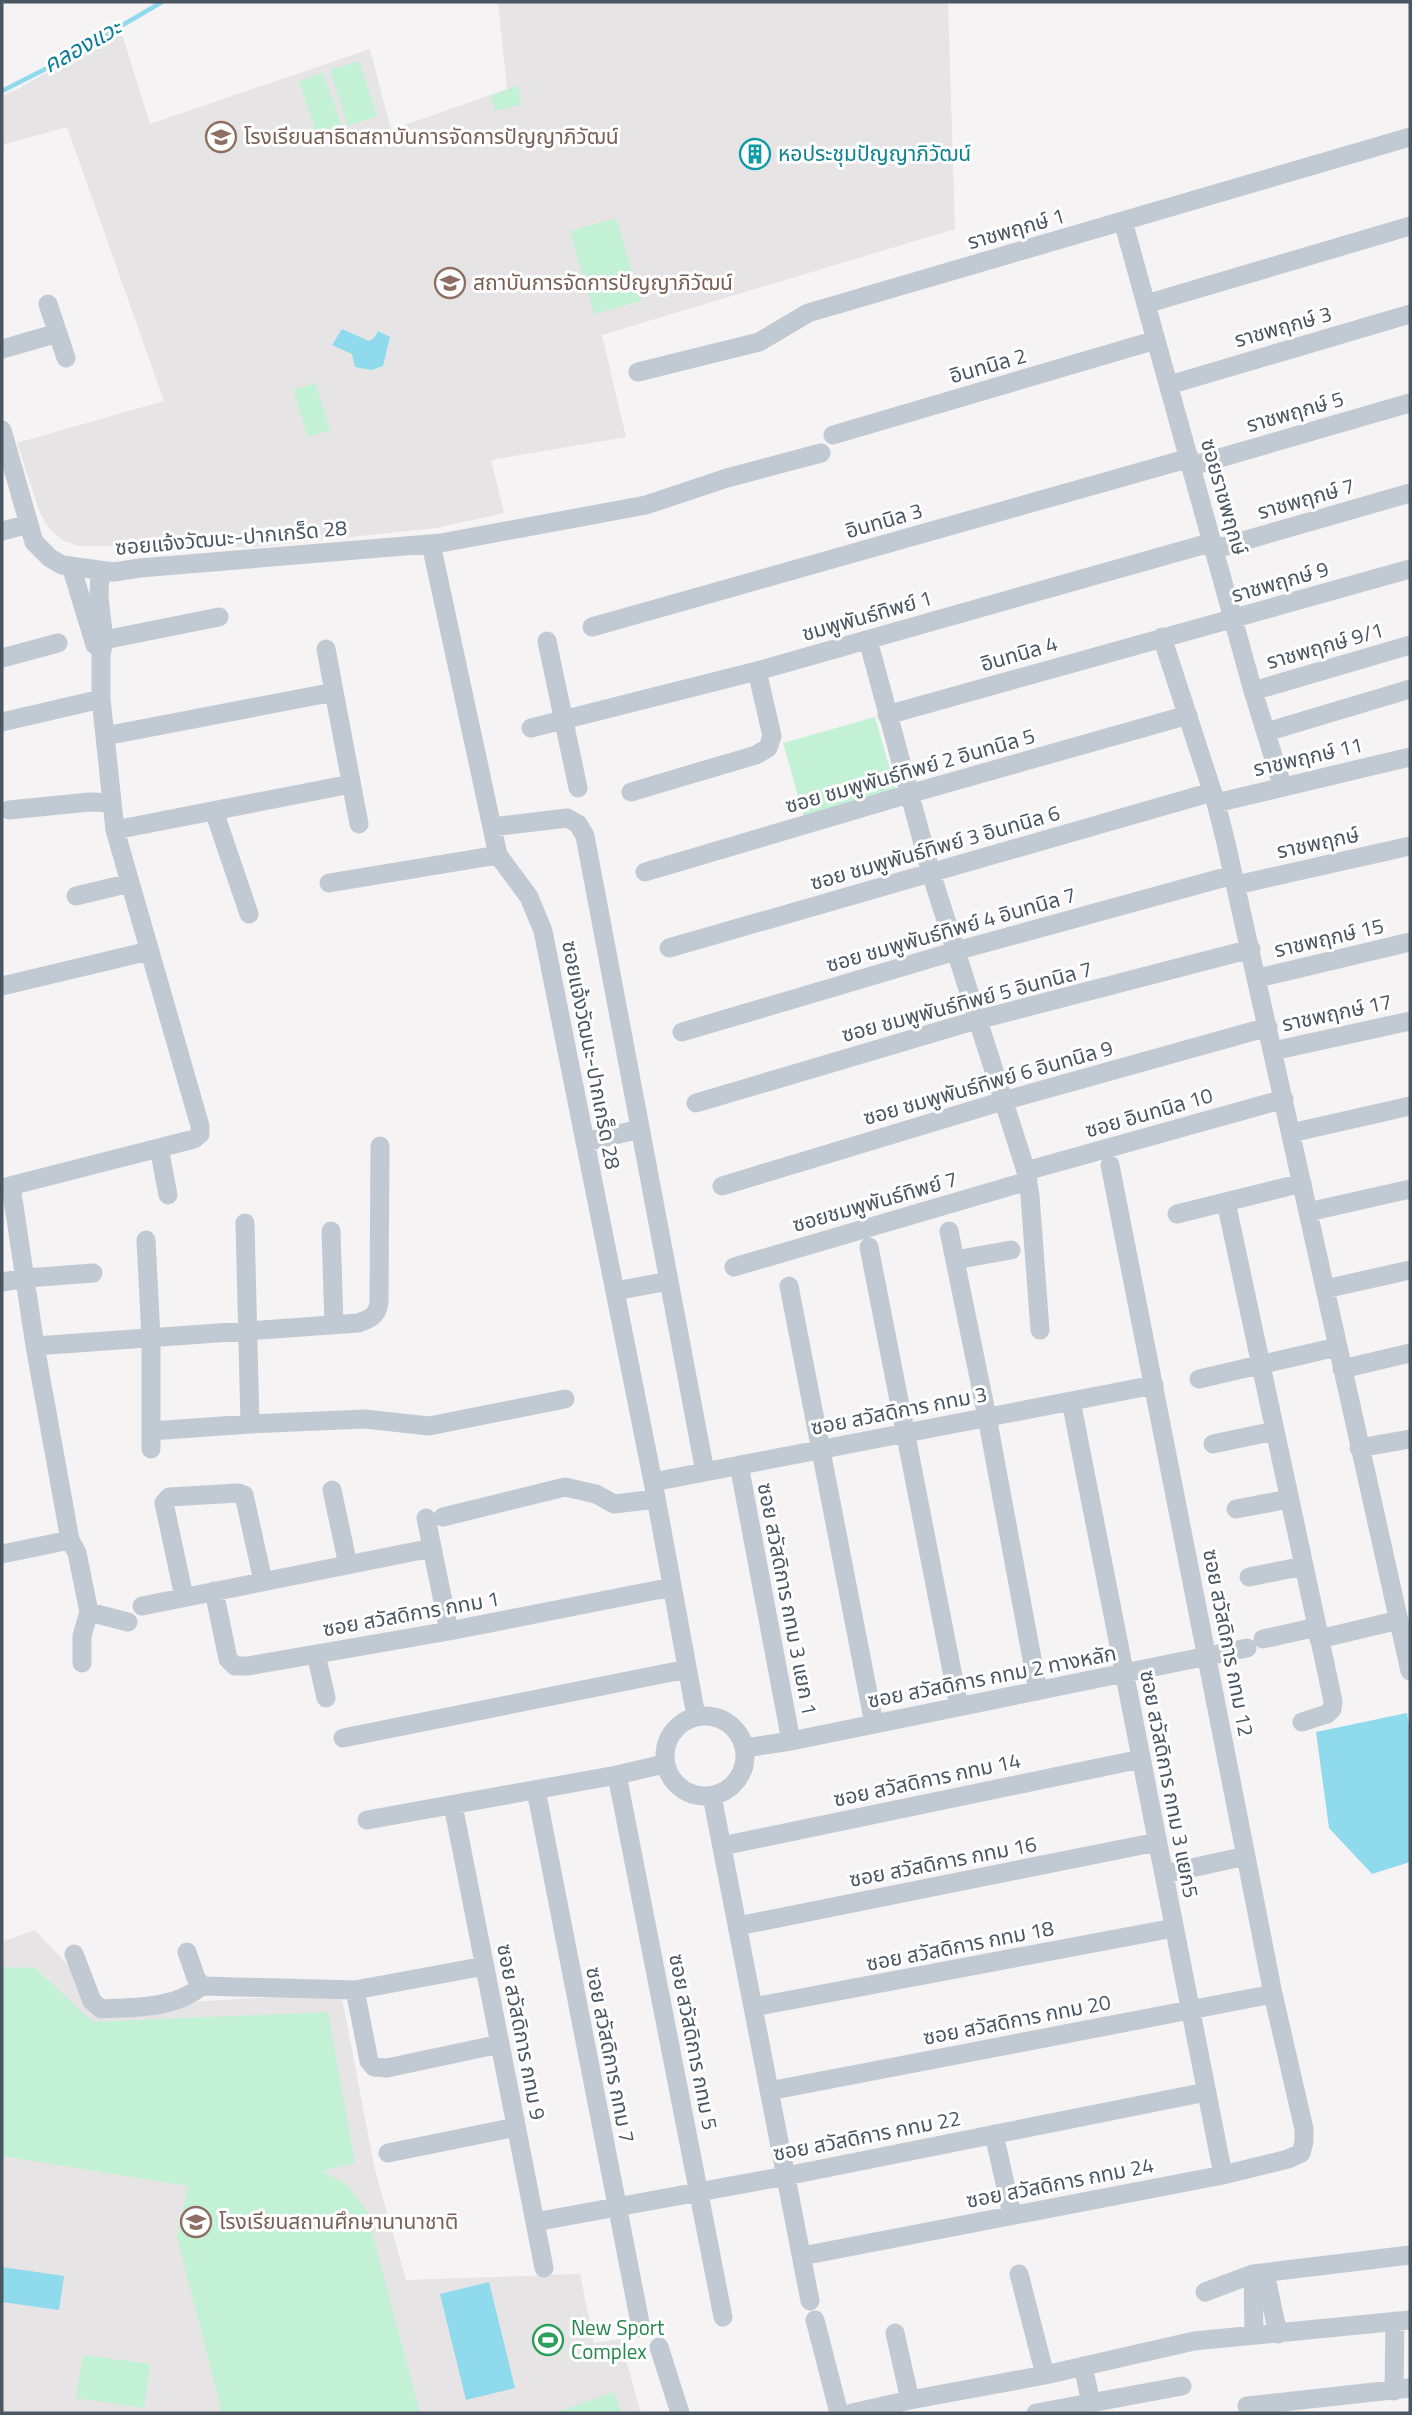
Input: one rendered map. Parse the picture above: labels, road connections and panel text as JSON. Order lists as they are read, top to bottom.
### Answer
{
  "streets": {
    "street": [
      "ราชพฤกษ์ 1",
      "ราชพฤกษ์ 3",
      "อินทนิล 2",
      "ราชพฤกษ์ 5",
      "ซอยราชพฤกษ์",
      "ราชพฤกษ์ 7",
      "อินทนิล 3",
      "ซอยแจ้งวัฒนะ-ปากเกร็ด 28",
      "ราชพฤกษ์ 9",
      "ชมพูพันธ์ทิพย์ 1",
      "ราชพฤกษ์ 9/1",
      "อินทนิล 4",
      "ราชพฤกษ์ 11",
      "ซอย ชมพูพันธ์ทิพย์ 2 อินทนิล 5",
      "ราชพฤกษ์",
      "ซอย ชมพูพันธ์ทิพย์ 3 อินทนิล 6",
      "ซอย ชมพูพันธ์ทิพย์ 4 อินทนิล 7",
      "ราชพฤกษ์ 15",
      "ซอย ชมพูพันธ์ทิพย์ 5 อินทนิล 7",
      "ราชพฤกษ์ 17",
      "ซอย ชมพูพันธ์ทิพย์ 6 อินทนิล 9",
      "ซอย อินทนิล 10",
      "ซอยชมพูพันธ์ทิพย์ 7",
      "ซอย สวัสดิการ กทม 3",
      "ซอย สวัสดิการ กทม 3 แยก 1",
      "ซอย สวัสดิการ กทม 1",
      "ซอย สวัสดิการ กทม 12",
      "ซอย สวัสดิการ กทม 2 ทางหลัก",
      "ซอย สวัสดิการ กทม 14",
      "ซอย สวัสดิการ กทม 3 แยก5",
      "ซอย สวัสดิการ กทม 16",
      "ซอย สวัสดิการ กทม 18",
      "ซอย สวัสดิการ กทม 20",
      "ซอย สวัสดิการ กทม 9",
      "ซอย สวัสดิการ กทม 5",
      "ซอย สวัสดิการ กทม 7",
      "ซอย สวัสดิการ กทม 22",
      "ซอย สวัสดิการ กทม 24"
    ]
  },
  "crossings": [
    ["ราชพฤกษ์ 1", "ซอยราชพฤกษ์"],
    ["ราชพฤกษ์ 3", "ซอยราชพฤกษ์"],
    ["อินทนิล 2", "ซอยราชพฤกษ์"],
    ["ราชพฤกษ์ 5", "ซอยราชพฤกษ์"],
    ["ราชพฤกษ์ 5", "อินทนิล 3"],
    ["ซอยราชพฤกษ์", "ราชพฤกษ์ 7"],
    ["ซอยราชพฤกษ์", "อินทนิล 3"],
    ["ซอยราชพฤกษ์", "ราชพฤกษ์ 9"],
    ["ซอยราชพฤกษ์", "ชมพูพันธ์ทิพย์ 1"],
    ["ซอยราชพฤกษ์", "ราชพฤกษ์ 9/1"],
    ["ซอยราชพฤกษ์", "ราชพฤกษ์ 11"],
    ["ราชพฤกษ์ 7", "ชมพูพันธ์ทิพย์ 1"],
    ["ซอยแจ้งวัฒนะ-ปากเกร็ด 28", "ซอย สวัสดิการ กทม 3"],
    ["ซอยแจ้งวัฒนะ-ปากเกร็ด 28", "ซอย สวัสดิการ กทม 1"],
    ["ซอยแจ้งวัฒนะ-ปากเกร็ด 28", "ซอย สวัสดิการ กทม 2 ทางหลัก"],
    ["ราชพฤกษ์ 9", "อินทนิล 4"],
    ["ราชพฤกษ์ 11", "ซอย ชมพูพันธ์ทิพย์ 3 อินทนิล 6"],
    ["ราชพฤกษ์", "ซอย ชมพูพันธ์ทิพย์ 4 อินทนิล 7"],
    ["ซอย อินทนิล 10", "ซอยชมพูพันธ์ทิพย์ 7"],
    ["ซอย สวัสดิการ กทม 3", "ซอย สวัสดิการ กทม 3 แยก 1"],
    ["ซอย สวัสดิการ กทม 3", "ซอย สวัสดิการ กทม 12"],
    ["ซอย สวัสดิการ กทม 3", "ซอย สวัสดิการ กทม 3 แยก5"],
    ["ซอย สวัสดิการ กทม 3 แยก 1", "ซอย สวัสดิการ กทม 2 ทางหลัก"],
    ["ซอย สวัสดิการ กทม 12", "ซอย สวัสดิการ กทม 2 ทางหลัก"],
    ["ซอย สวัสดิการ กทม 12", "ซอย สวัสดิการ กทม 20"],
    ["ซอย สวัสดิการ กทม 12", "ซอย สวัสดิการ กทม 24"],
    ["ซอย สวัสดิการ กทม 2 ทางหลัก", "ซอย สวัสดิการ กทม 3 แยก5"],
    ["ซอย สวัสดิการ กทม 14", "ซอย สวัสดิการ กทม 3 แยก5"],
    ["ซอย สวัสดิการ กทม 3 แยก5", "ซอย สวัสดิการ กทม 16"],
    ["ซอย สวัสดิการ กทม 3 แยก5", "ซอย สวัสดิการ กทม 18"],
    ["ซอย สวัสดิการ กทม 3 แยก5", "ซอย สวัสดิการ กทม 20"],
    ["ซอย สวัสดิการ กทม 3 แยก5", "ซอย สวัสดิการ กทม 22"],
    ["ซอย สวัสดิการ กทม 3 แยก5", "ซอย สวัสดิการ กทม 24"],
    ["ซอย สวัสดิการ กทม 9", "ซอย สวัสดิการ กทม 22"],
    ["ซอย สวัสดิการ กทม 5", "ซอย สวัสดิการ กทม 22"],
    ["ซอย สวัสดิการ กทม 7", "ซอย สวัสดิการ กทม 22"]
  ],
  "water": ["คลองแวะ"],
  "places": {
    "school or university": ["โรงเรียนสาธิตสถาบันการจัดการปัญญาภิวัฒน์", "สถาบันการจัดการปัญญาภิวัฒน์", "โรงเรียนสถานศึกษานานาชาติ"],
    "building": ["หอประชุมปัญญาภิวัฒน์"],
    "sports": ["New Sport Complex"]
  }
}
